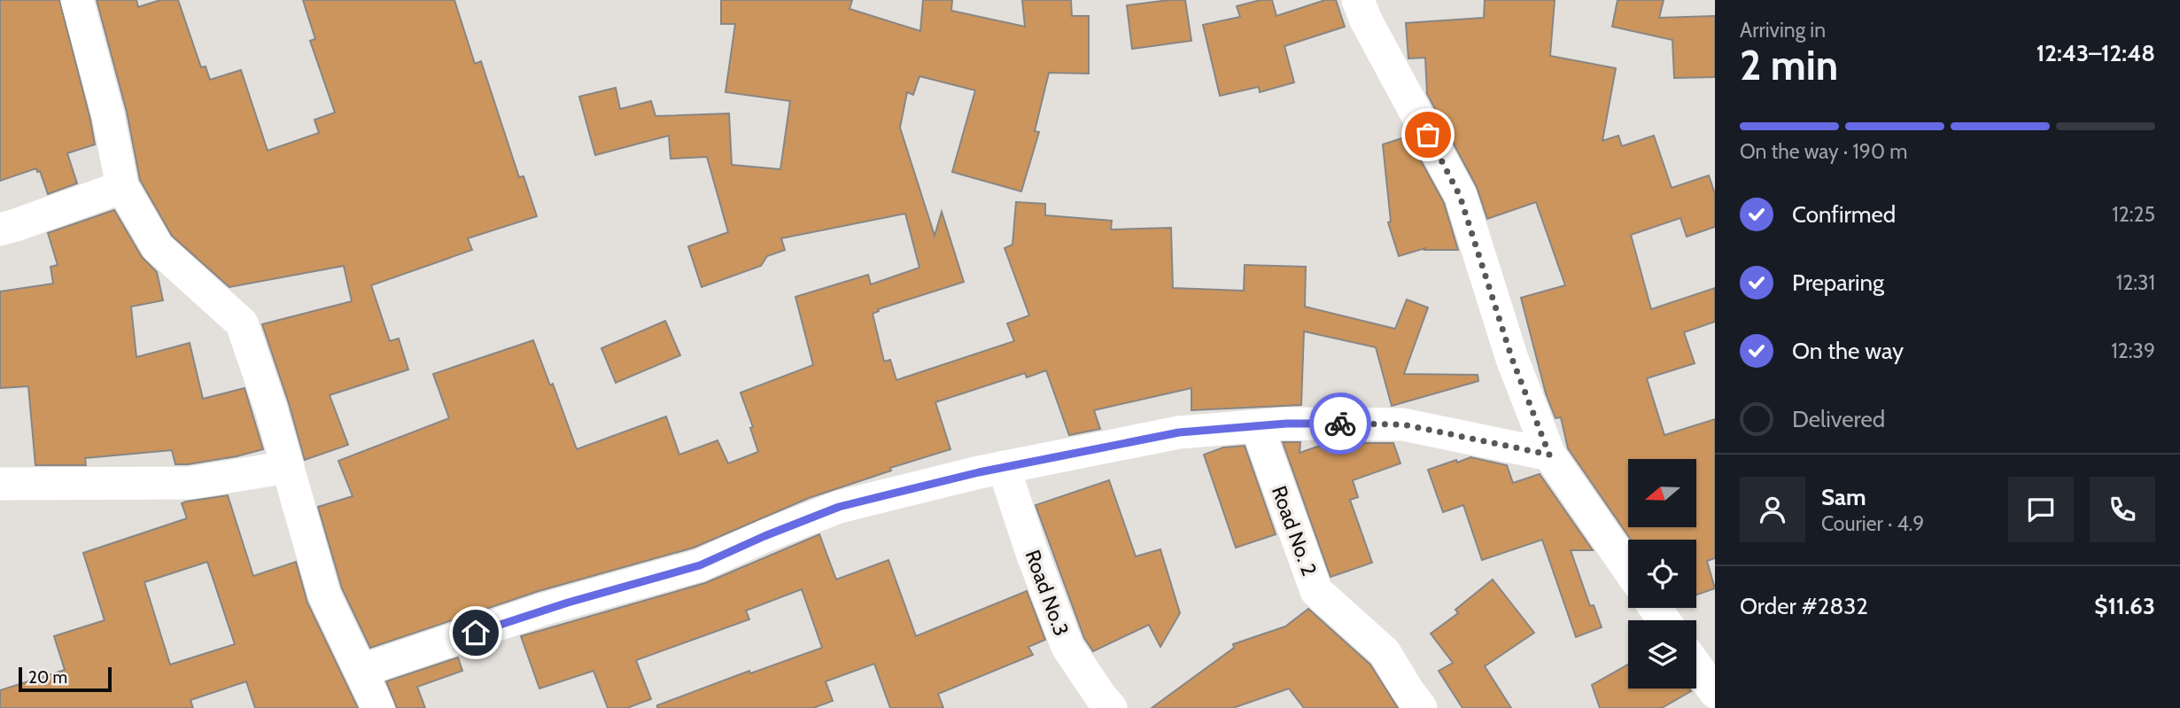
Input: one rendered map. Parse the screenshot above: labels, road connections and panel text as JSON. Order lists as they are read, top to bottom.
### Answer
{
  "streets": {
    "street": ["Road No. 2", "Road No.3"]
  },
  "scale_bar": "20 m",
  "north": "left",
  "page": {
    "heading": ["2 min", "Arriving in", "12:43–12:48"],
    "panel": [
      "Sam",
      "Courier · 4.9",
      "Order #2832",
      "$11.63"
    ],
    "bar": "On the way · 190 m",
    "list": [
      ["Confirmed", "12:25"],
      ["Preparing", "12:31"],
      ["On the way", "12:39"],
      "Delivered"
    ],
    "scale": "20 m"
  }
}
